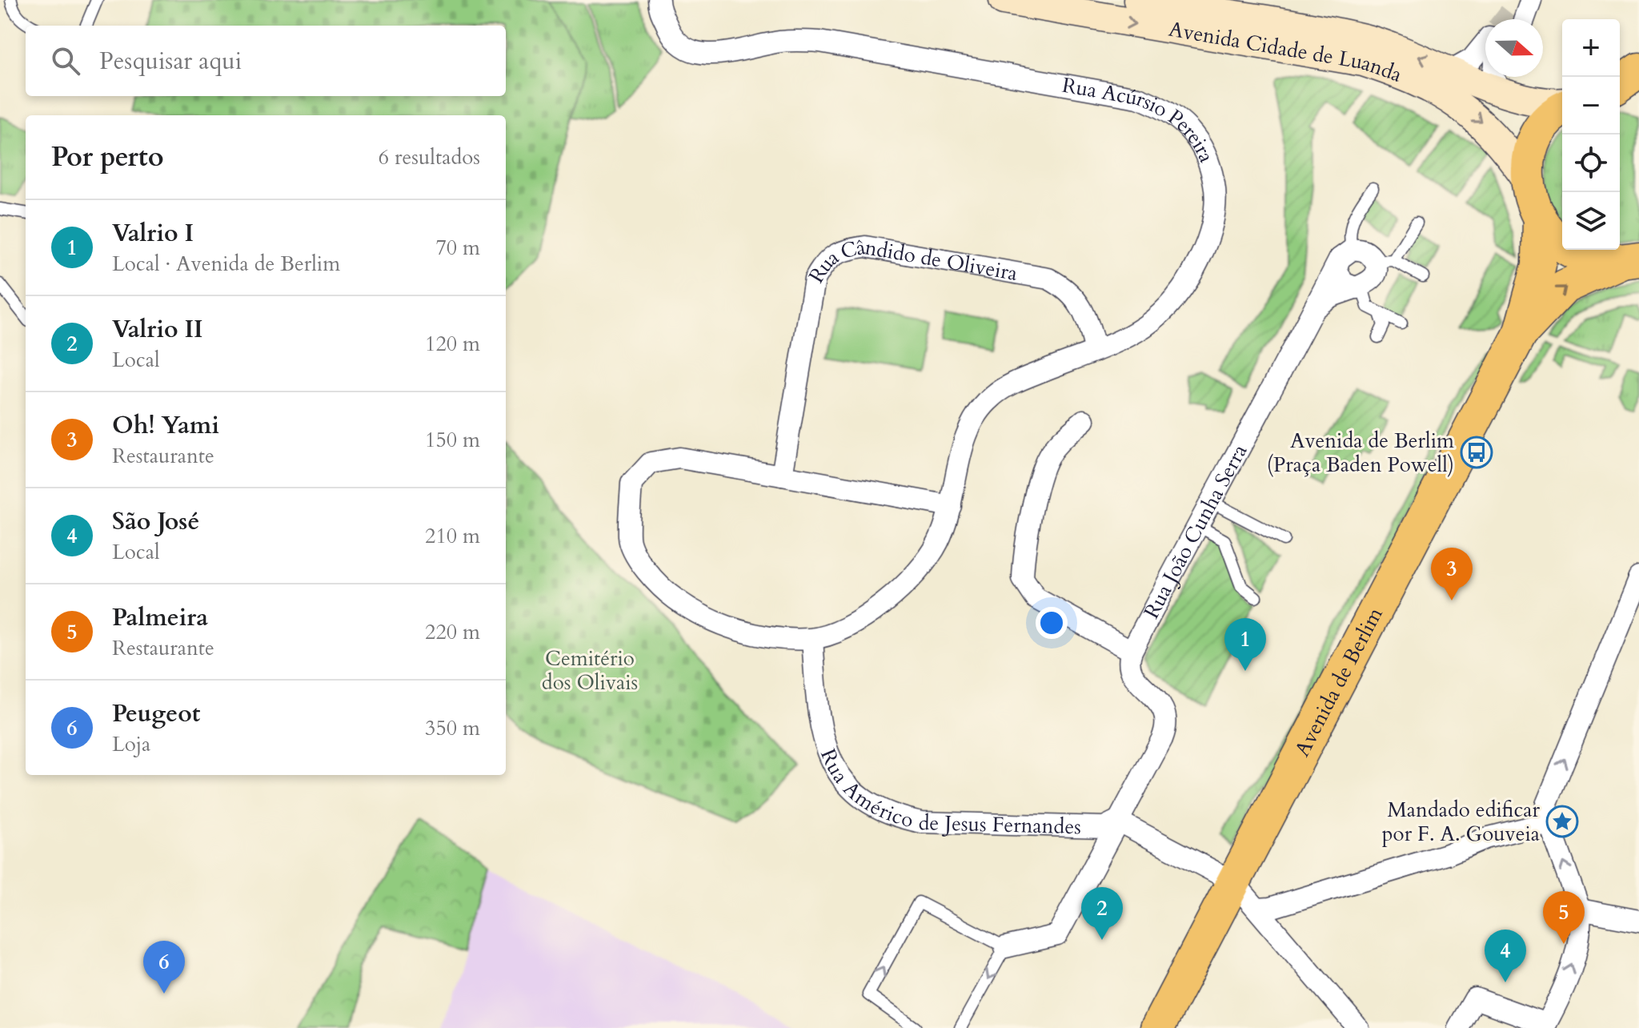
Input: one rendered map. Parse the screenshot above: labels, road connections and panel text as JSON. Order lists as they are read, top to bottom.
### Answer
{
  "streets": {
    "main road": ["Avenida Cidade de Luanda", "Avenida de Berlim"],
    "street": [
      "Rua Acúrsio Pereira",
      "Rua Cândido de Oliveira",
      "Rua João Cunha Serra",
      "Rua Américo de Jesus Fernandes"
    ]
  },
  "crossings": [
    ["Rua Acúrsio Pereira", "Rua Cândido de Oliveira"],
    ["Rua Acúrsio Pereira", "Rua Américo de Jesus Fernandes"],
    ["Rua João Cunha Serra", "Rua Américo de Jesus Fernandes"],
    ["Avenida de Berlim", "Rua Américo de Jesus Fernandes"]
  ],
  "parks": ["Cemitério dos Olivais"],
  "places": {
    "bus stop": ["Avenida de Berlim (Praça Baden Powell)"],
    "place": ["Mandado edificar por F. A. Gouveia"]
  },
  "north": "right",
  "page": {
    "map_buttons": ["+", "−"],
    "search": "Pesquisar aqui",
    "heading": ["Por perto", "6 resultados"],
    "list": [
      {
        "mark": "1",
        "name": "Valrio I",
        "note": "Local · Avenida de Berlim",
        "value": "70 m"
      },
      {
        "mark": "2",
        "name": "Valrio II",
        "note": "Local",
        "value": "120 m"
      },
      {
        "mark": "3",
        "name": "Oh! Yami",
        "note": "Restaurante",
        "value": "150 m"
      },
      {
        "mark": "4",
        "name": "São José",
        "note": "Local",
        "value": "210 m"
      },
      {
        "mark": "5",
        "name": "Palmeira",
        "note": "Restaurante",
        "value": "220 m"
      },
      {
        "mark": "6",
        "name": "Peugeot",
        "note": "Loja",
        "value": "350 m"
      }
    ],
    "pins": [
      "3",
      "1",
      "2",
      "5",
      "4",
      "6"
    ]
  }
}
